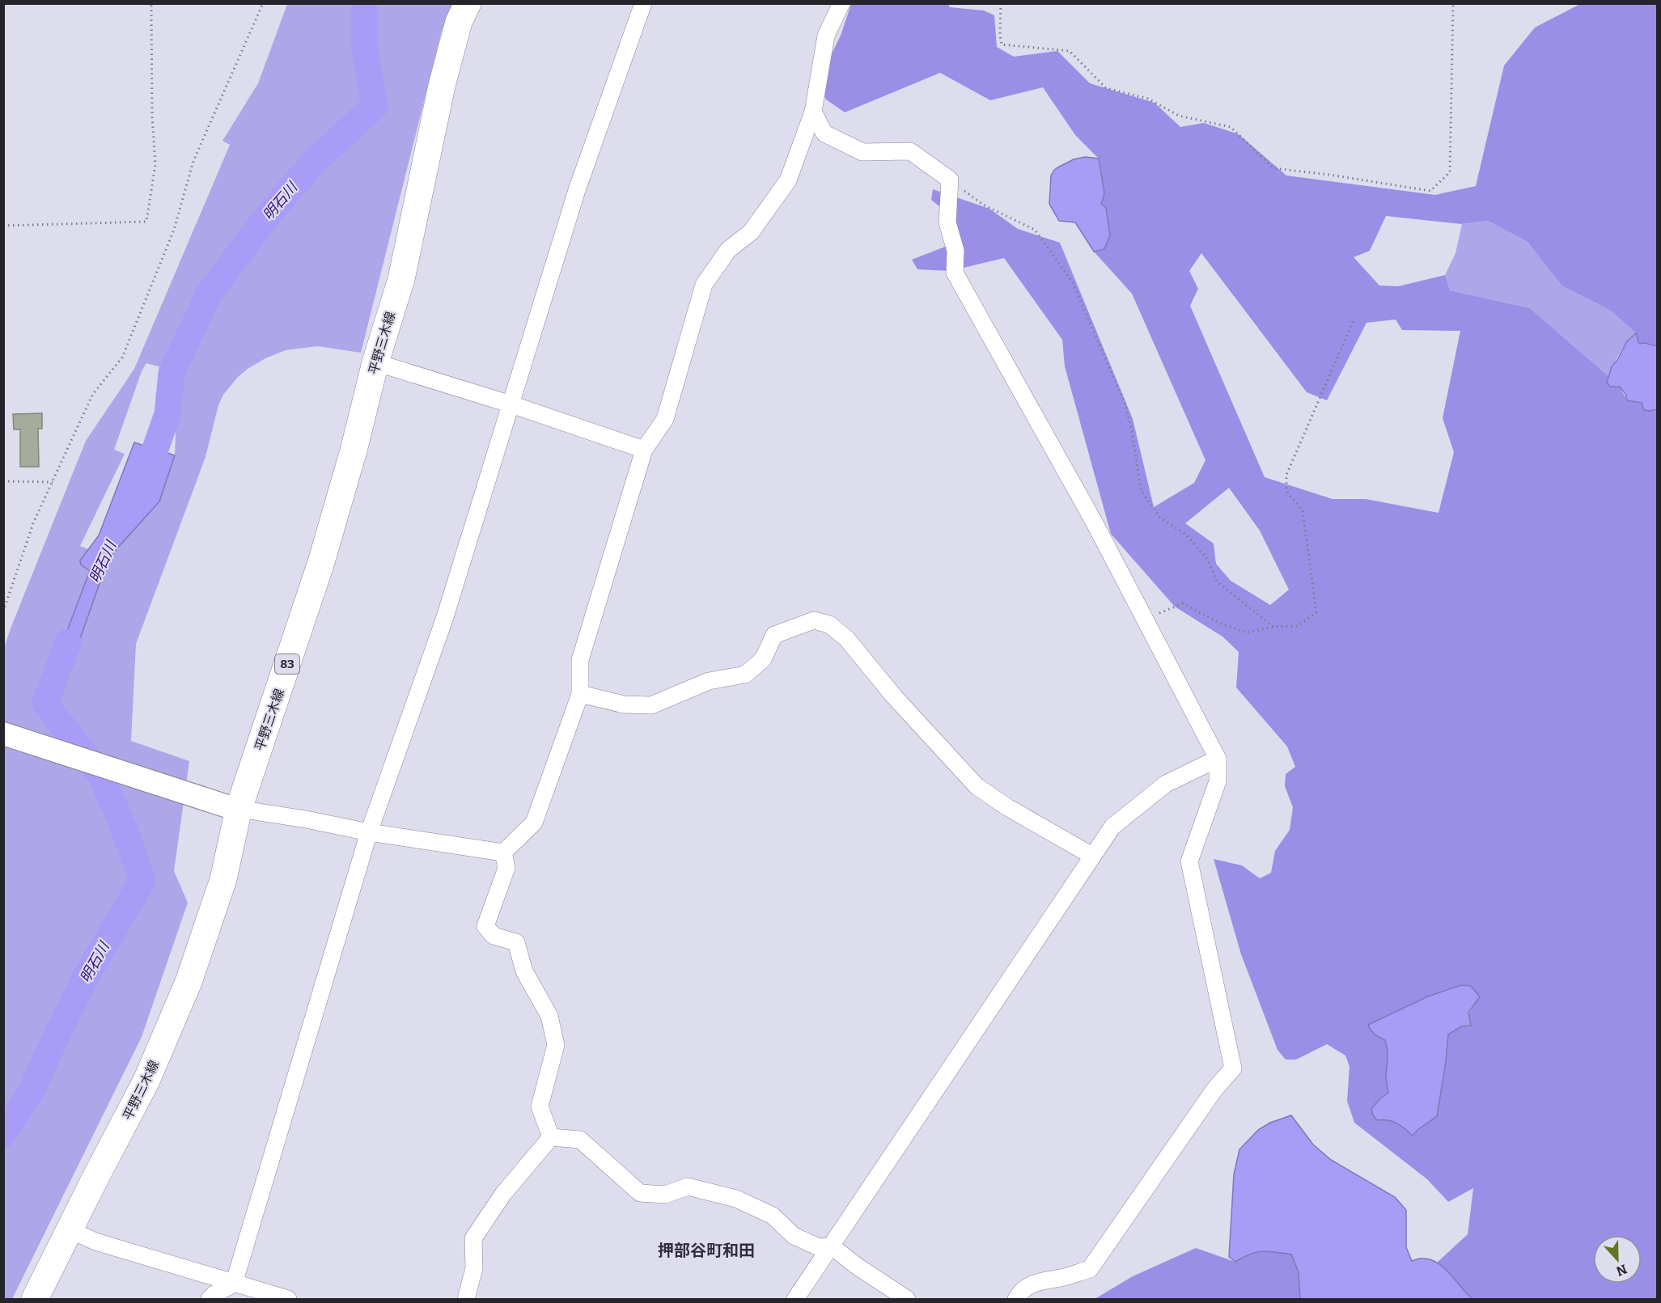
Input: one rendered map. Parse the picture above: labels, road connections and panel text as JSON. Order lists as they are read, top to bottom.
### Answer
{
  "streets": {
    "main road": ["平野三木線", "83"]
  },
  "districts": ["押部谷町和田"],
  "water": ["明石川"],
  "north": "bottom"
}
